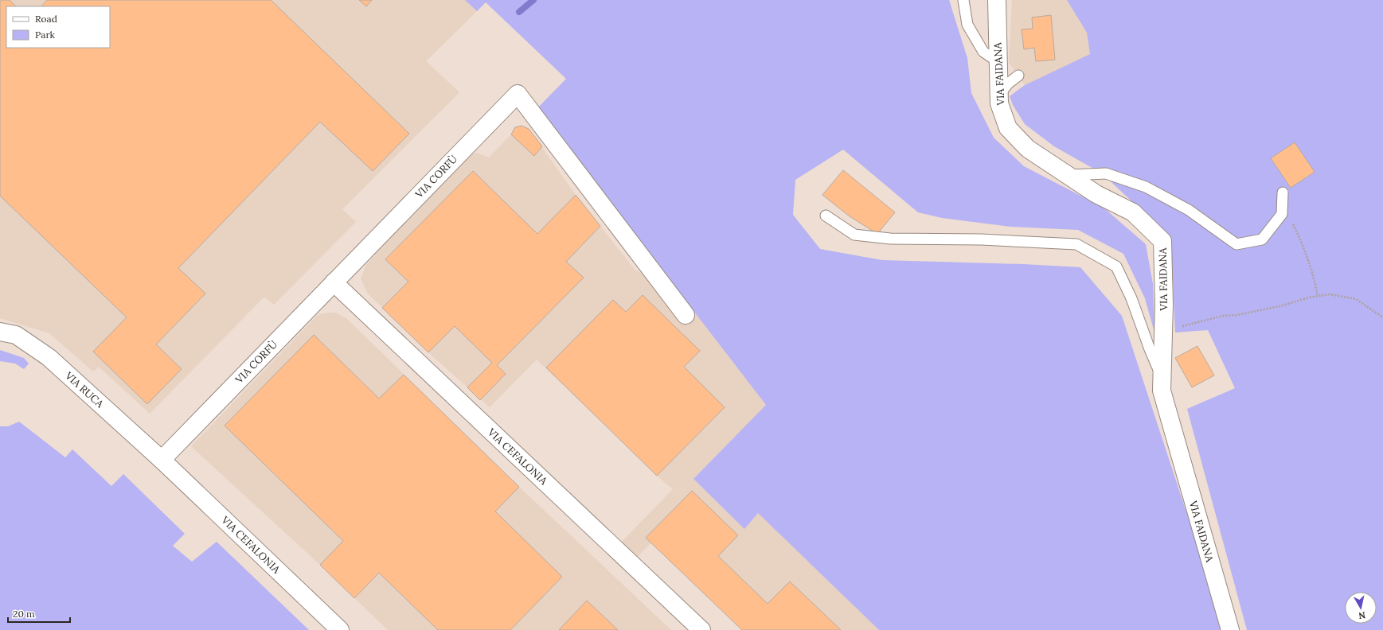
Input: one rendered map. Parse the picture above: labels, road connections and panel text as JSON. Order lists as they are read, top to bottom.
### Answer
{
  "streets": {
    "street": [
      "VIA FAIDANA",
      "VIA CORFÙ",
      "VIA RUCA",
      "VIA CEFALONIA"
    ]
  },
  "crossings": [
    ["VIA CORFÙ", "VIA RUCA"],
    ["VIA CORFÙ", "VIA CEFALONIA"],
    ["VIA RUCA", "VIA CEFALONIA"]
  ],
  "legend": ["Road", "Park"],
  "scale_bar": "20 m",
  "north": "bottom"
}
